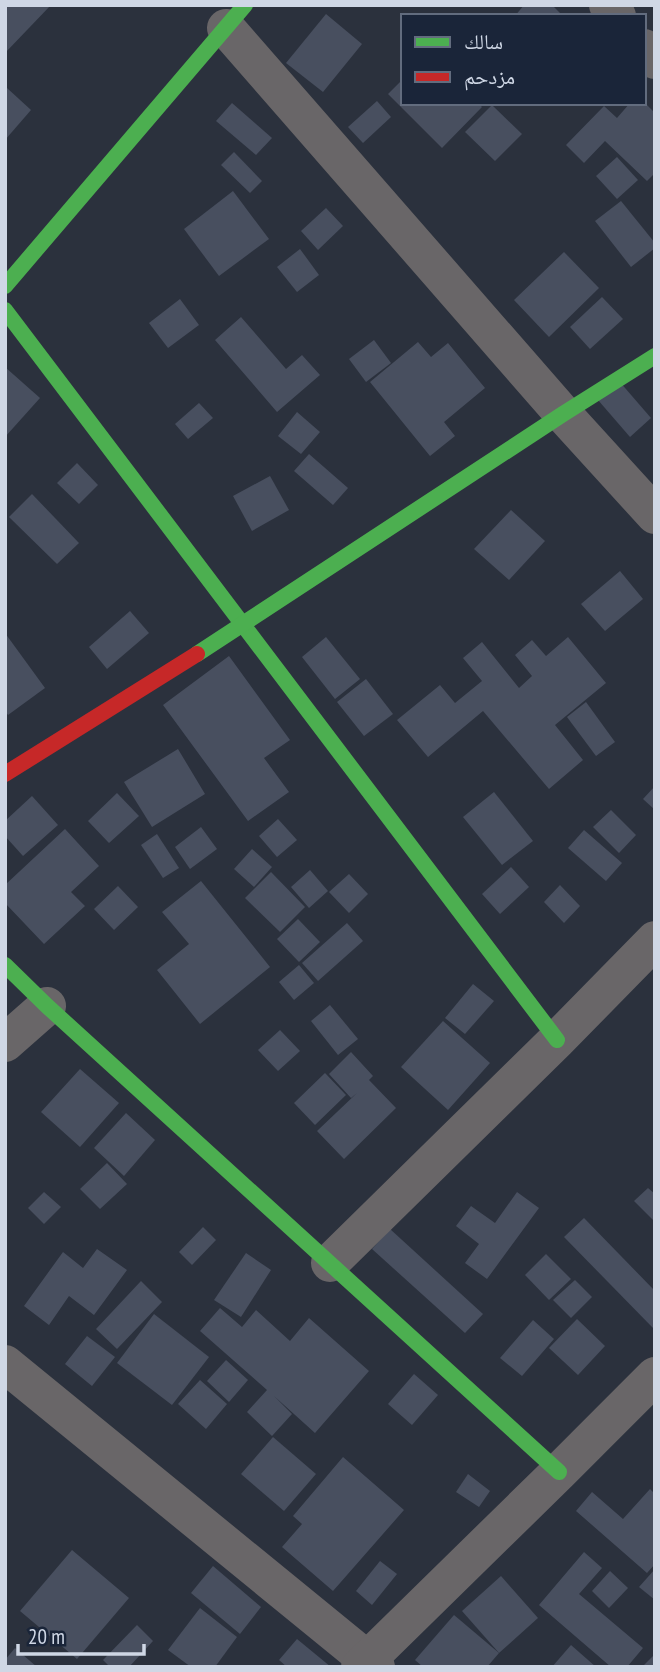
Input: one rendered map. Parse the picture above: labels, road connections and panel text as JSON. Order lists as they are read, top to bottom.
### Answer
{
  "legend": ["سالك", "مزدحم"],
  "scale_bar": "20 m"
}
